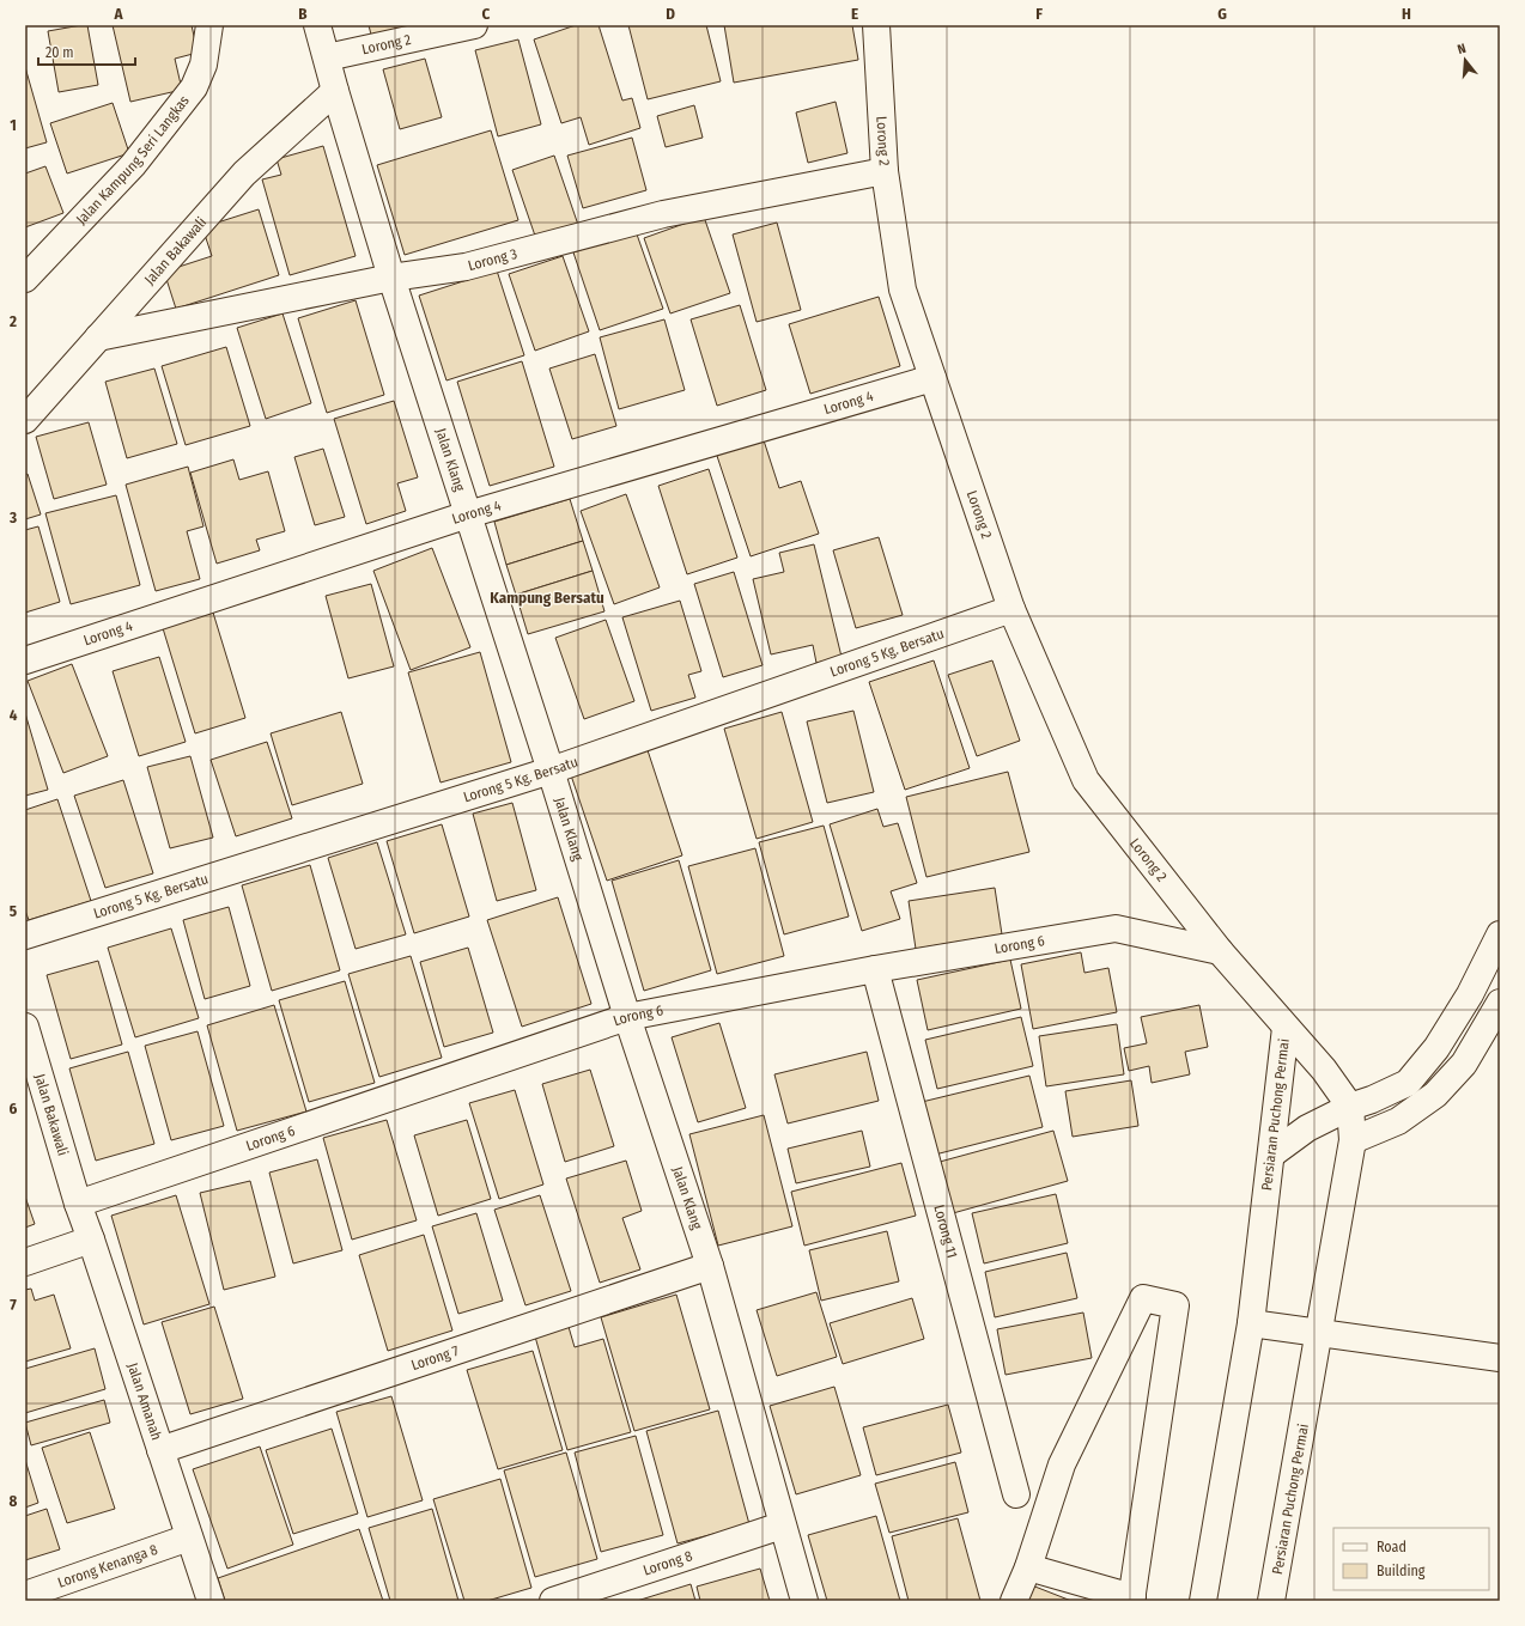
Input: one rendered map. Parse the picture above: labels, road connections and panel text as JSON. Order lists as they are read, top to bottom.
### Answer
{
  "streets": {
    "street": [
      "Lorong 2",
      "Jalan Kampung Seri Langkas",
      "Jalan Bakawali",
      "Lorong 3",
      "Lorong 4",
      "Jalan Klang",
      "Lorong 5 Kg. Bersatu",
      "Lorong 6",
      "Persiaran Puchong Permai",
      "Lorong 11",
      "Lorong 7",
      "Jalan Amanah",
      "Lorong 8",
      "Lorong Kenanga 8"
    ]
  },
  "crossings": [
    ["Lorong 2", "Lorong 3"],
    ["Lorong 2", "Lorong 4"],
    ["Lorong 2", "Jalan Klang"],
    ["Lorong 2", "Lorong 5 Kg. Bersatu"],
    ["Lorong 2", "Lorong 6"],
    ["Lorong 2", "Persiaran Puchong Permai"],
    ["Jalan Bakawali", "Lorong 3"],
    ["Jalan Bakawali", "Jalan Klang"],
    ["Jalan Bakawali", "Lorong 6"],
    ["Jalan Bakawali", "Jalan Amanah"],
    ["Lorong 3", "Jalan Klang"],
    ["Lorong 4", "Jalan Klang"],
    ["Jalan Klang", "Lorong 5 Kg. Bersatu"],
    ["Jalan Klang", "Lorong 6"],
    ["Jalan Klang", "Lorong 7"],
    ["Jalan Klang", "Lorong 8"],
    ["Lorong 6", "Lorong 11"],
    ["Lorong 6", "Jalan Amanah"],
    ["Lorong 7", "Jalan Amanah"],
    ["Jalan Amanah", "Lorong Kenanga 8"]
  ],
  "districts": ["Kampung Bersatu"],
  "legend": ["Road", "Building"],
  "scale_bar": "20 m",
  "north": "top",
  "grid": {
    "columns": [
      "A",
      "B",
      "C",
      "D",
      "E",
      "F",
      "G",
      "H"
    ],
    "rows": [
      "1",
      "2",
      "3",
      "4",
      "5",
      "6",
      "7",
      "8"
    ]
  }
}
